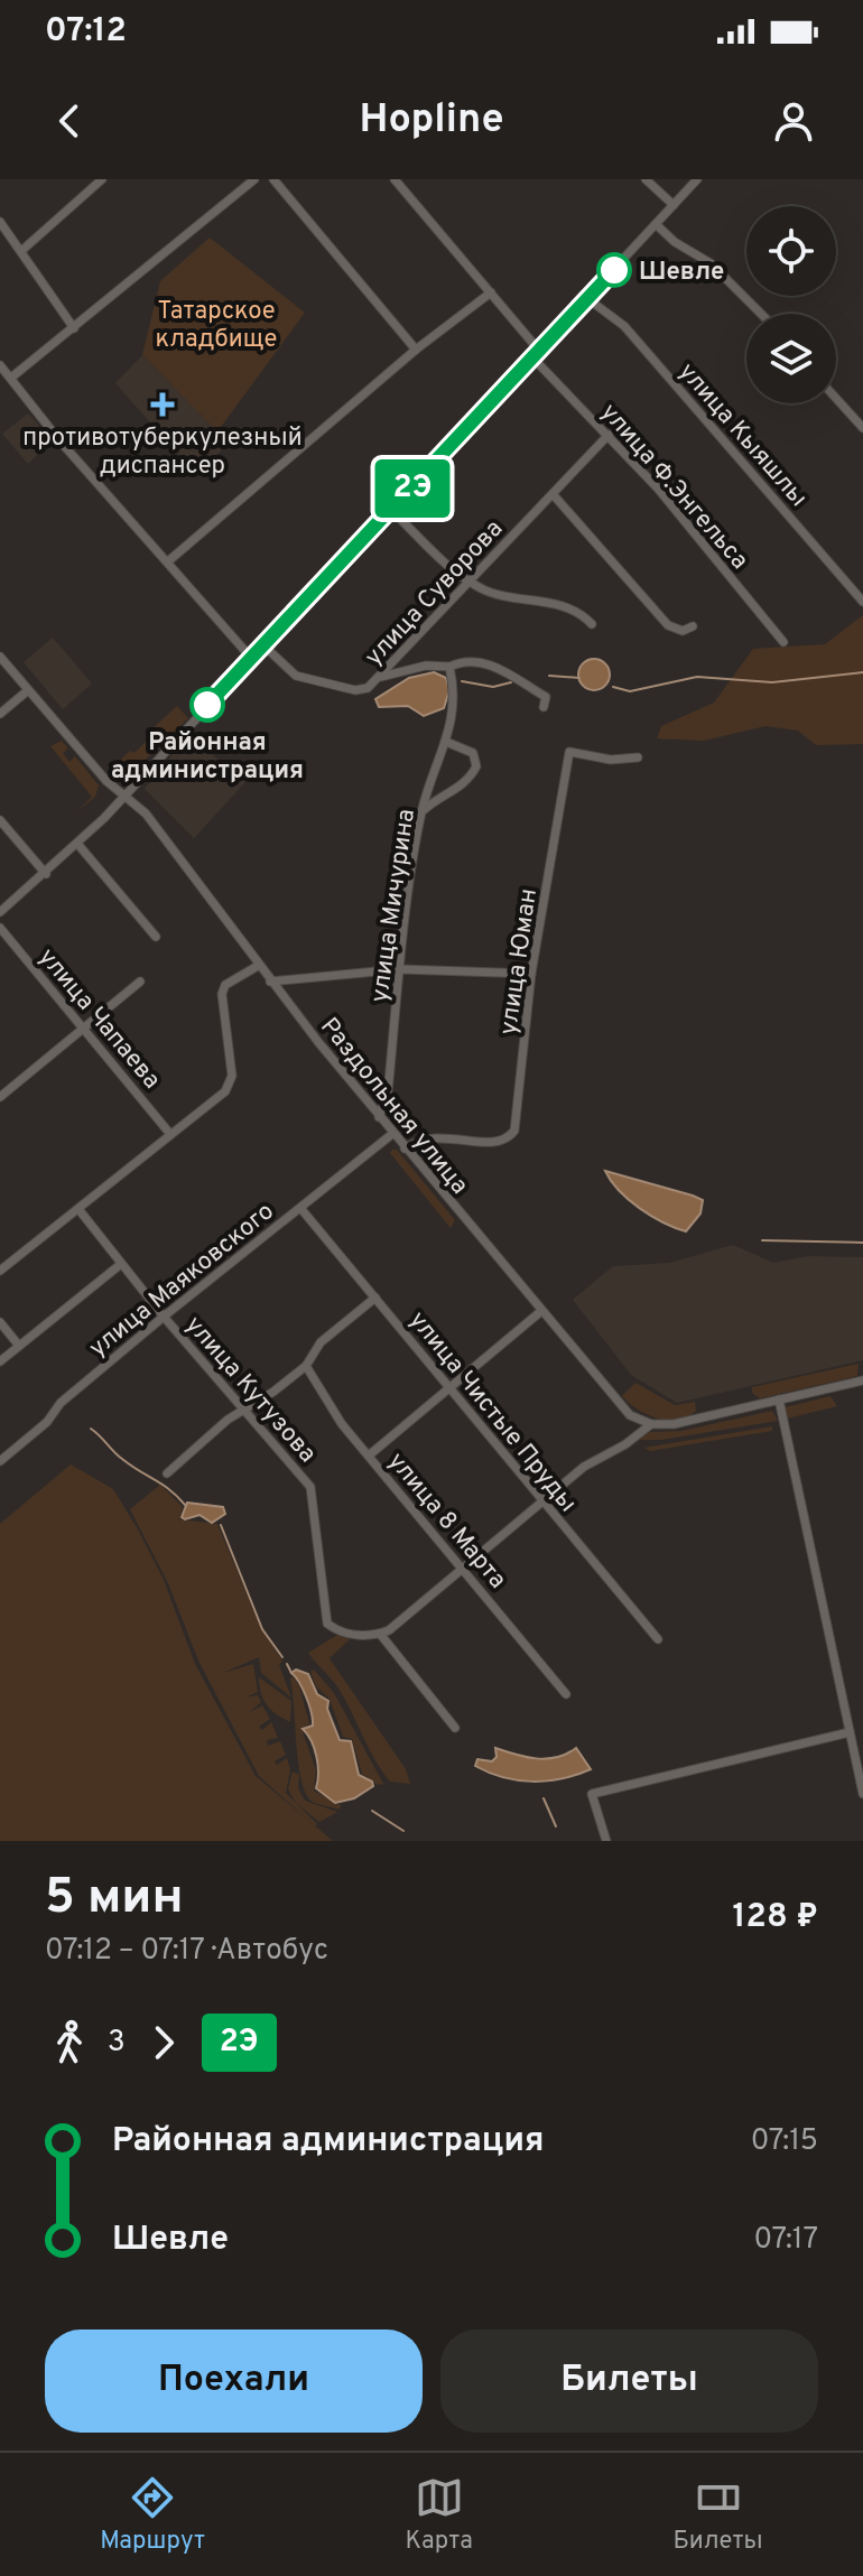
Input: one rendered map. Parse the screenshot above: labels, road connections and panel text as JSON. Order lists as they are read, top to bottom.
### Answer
{
  "streets": {
    "street": [
      "улица Кыяшлы",
      "улица Ф.Энгельса",
      "улица Суворова",
      "улица Мичурина",
      "улица Юман",
      "улица Чапаева",
      "Раздольная улица",
      "улица Маяковского",
      "улица Кутузова",
      "улица Чистые Пруды",
      "улица 8 Марта"
    ]
  },
  "crossings": [
    ["улица Ф.Энгельса", "улица Суворова"],
    ["улица Мичурина", "Раздольная улица"],
    ["улица Юман", "Раздольная улица"],
    ["Раздольная улица", "улица Маяковского"],
    ["улица Маяковского", "улица Кутузова"],
    ["улица Маяковского", "улица Чистые Пруды"]
  ],
  "parks": ["Татарское кладбище"],
  "places": {
    "other": ["Шевле", "Районная администрация"],
    "health": ["противотуберкулезный диспансер"]
  },
  "lines": ["bus line 2Э"],
  "page": {
    "status": "07:12",
    "header": "Hopline",
    "on_map": "2Э",
    "heading": ["5 мин", "07:12 – 07:17 · Автобус", "128 ₽"],
    "legs": ["3", "2Э"],
    "list": [
      {
        "name": "Районная администрация",
        "value": "07:15"
      },
      {
        "name": "Шевле",
        "value": "07:17"
      }
    ],
    "buttons": ["Поехали", "Билеты"],
    "tabs": ["Маршрут", "Карта", "Билеты"]
  }
}
